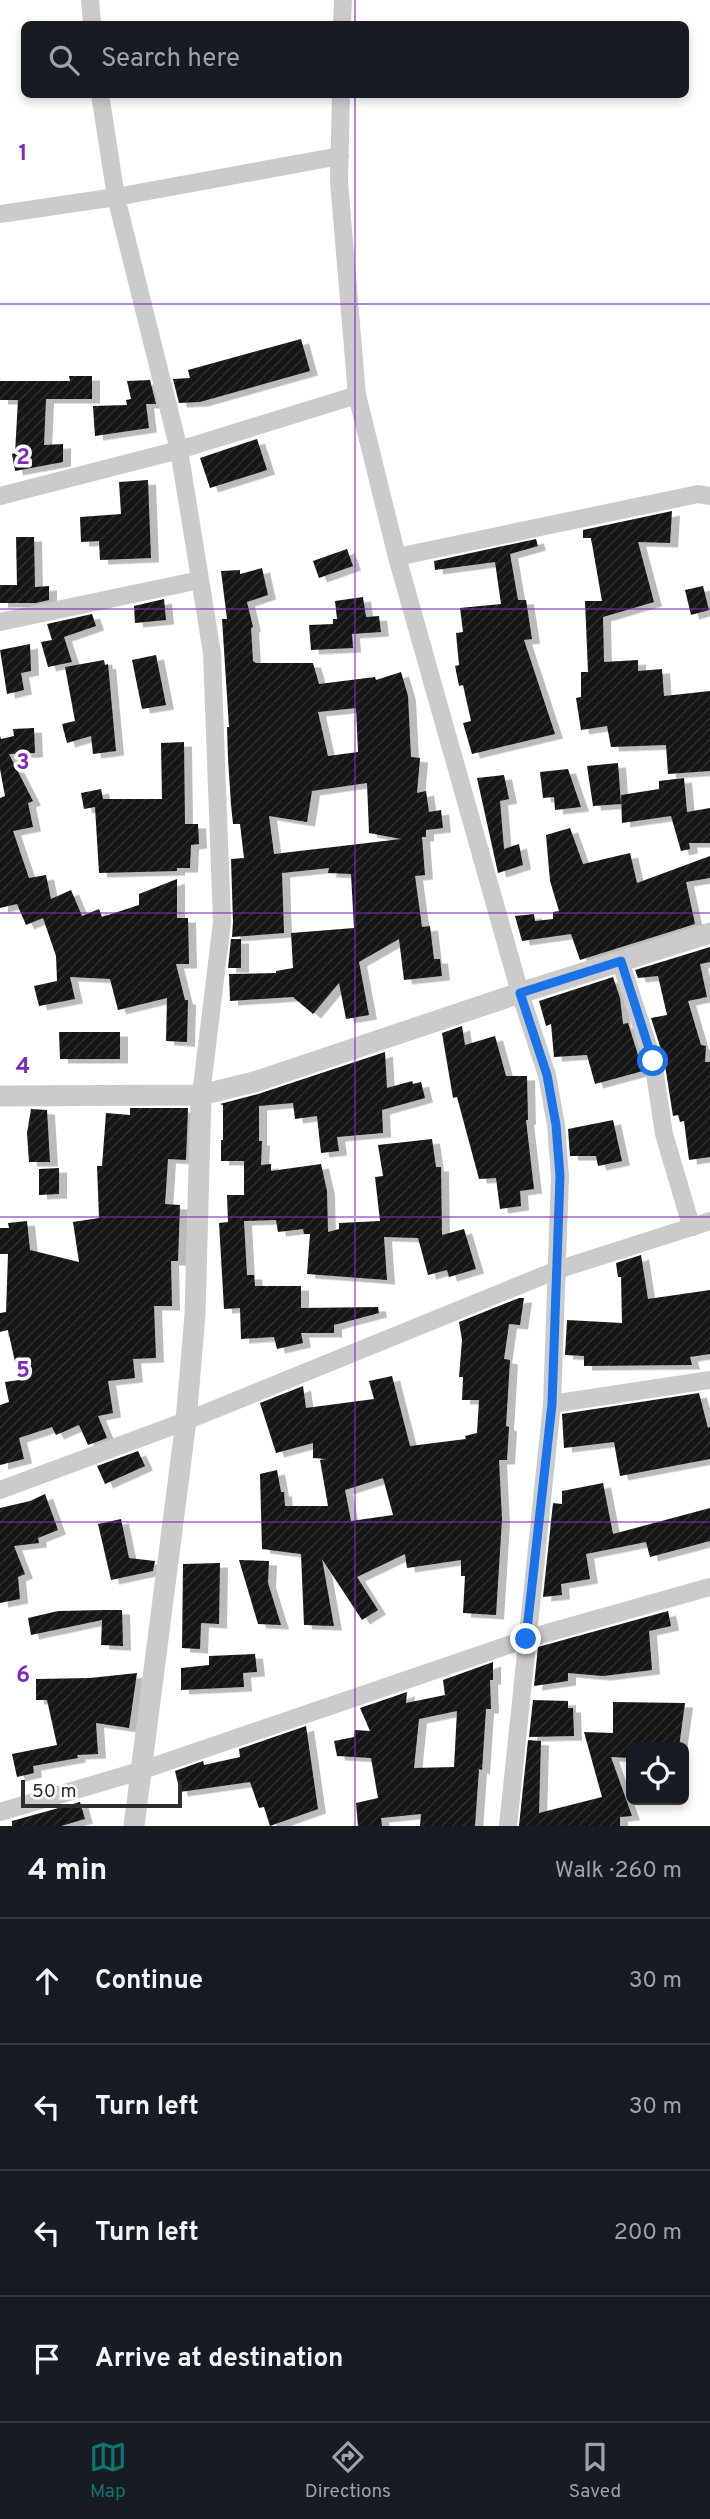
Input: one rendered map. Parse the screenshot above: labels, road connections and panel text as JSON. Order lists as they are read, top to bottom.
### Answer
{
  "scale_bar": "50 m",
  "page": {
    "search": "Search here",
    "scale": "50 m",
    "heading": ["4 min", "Walk · 260 m"],
    "list": [
      ["Continue", "30 m"],
      ["Turn left", "30 m"],
      ["Turn left", "200 m"],
      "Arrive at destination"
    ],
    "nav": ["Map", "Directions", "Saved"]
  },
  "grid": {
    "rows": [
      "1",
      "2",
      "3",
      "4",
      "5",
      "6"
    ]
  }
}
